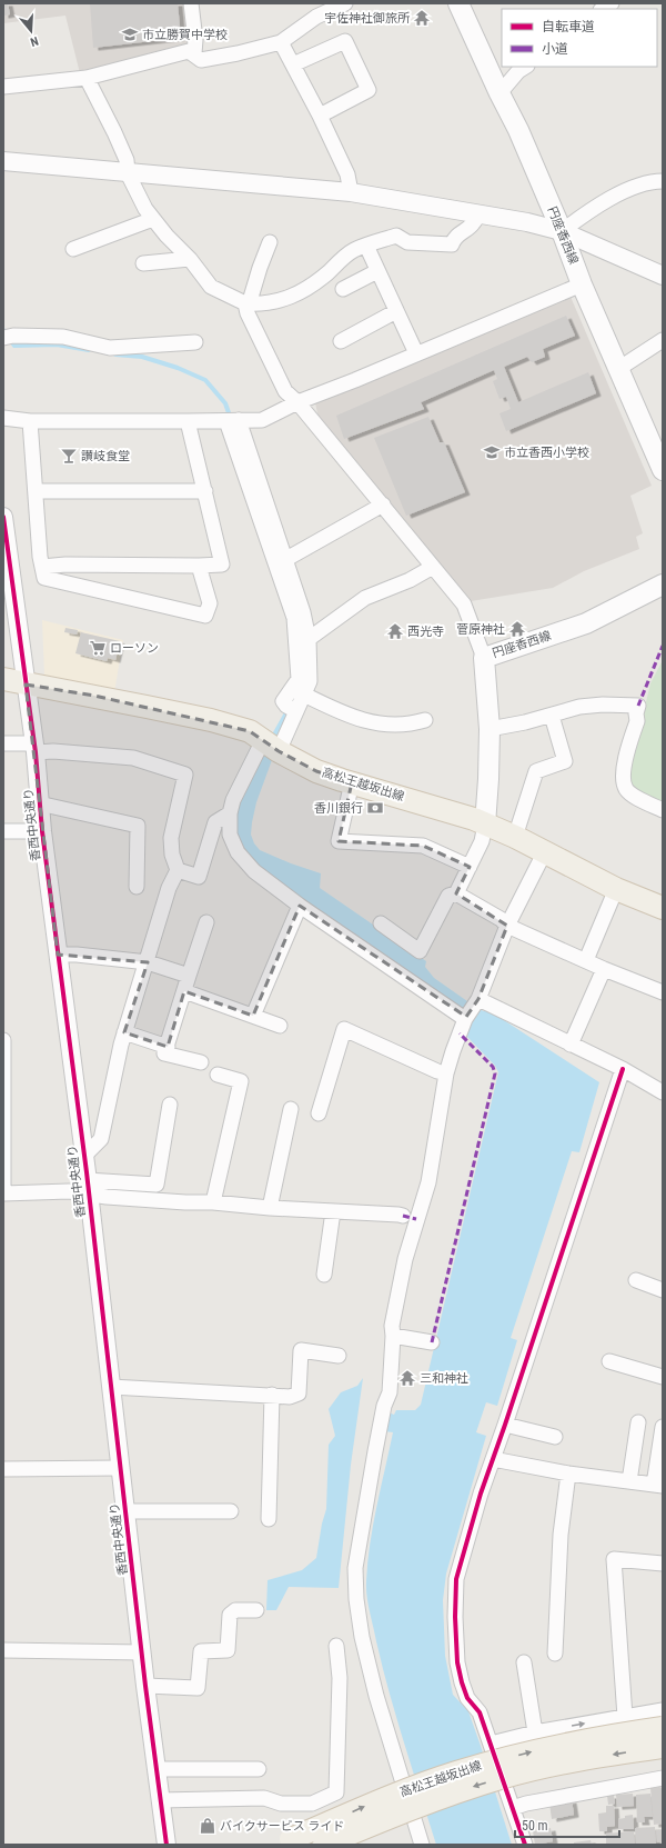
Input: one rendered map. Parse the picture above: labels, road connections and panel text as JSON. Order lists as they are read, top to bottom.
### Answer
{
  "streets": {
    "main road": ["円座香西線", "高松王越坂出線"],
    "street": ["香西中央通り"]
  },
  "crossings": [
    ["円座香西線", "高松王越坂出線"],
    ["高松王越坂出線", "香西中央通り"]
  ],
  "places": {
    "temple": [
      "宇佐神社御旅所",
      "菅原神社",
      "西光寺",
      "三和神社"
    ],
    "school or university": ["市立勝賀中学校", "市立香西小学校"],
    "bar": ["讃岐食堂"],
    "supermarket": ["ローソン"],
    "bank": ["香川銀行"],
    "shop": ["バイクサービス ライド"]
  },
  "legend": ["自転車道", "小道"],
  "scale_bar": "50 m",
  "north": "bottom"
}
